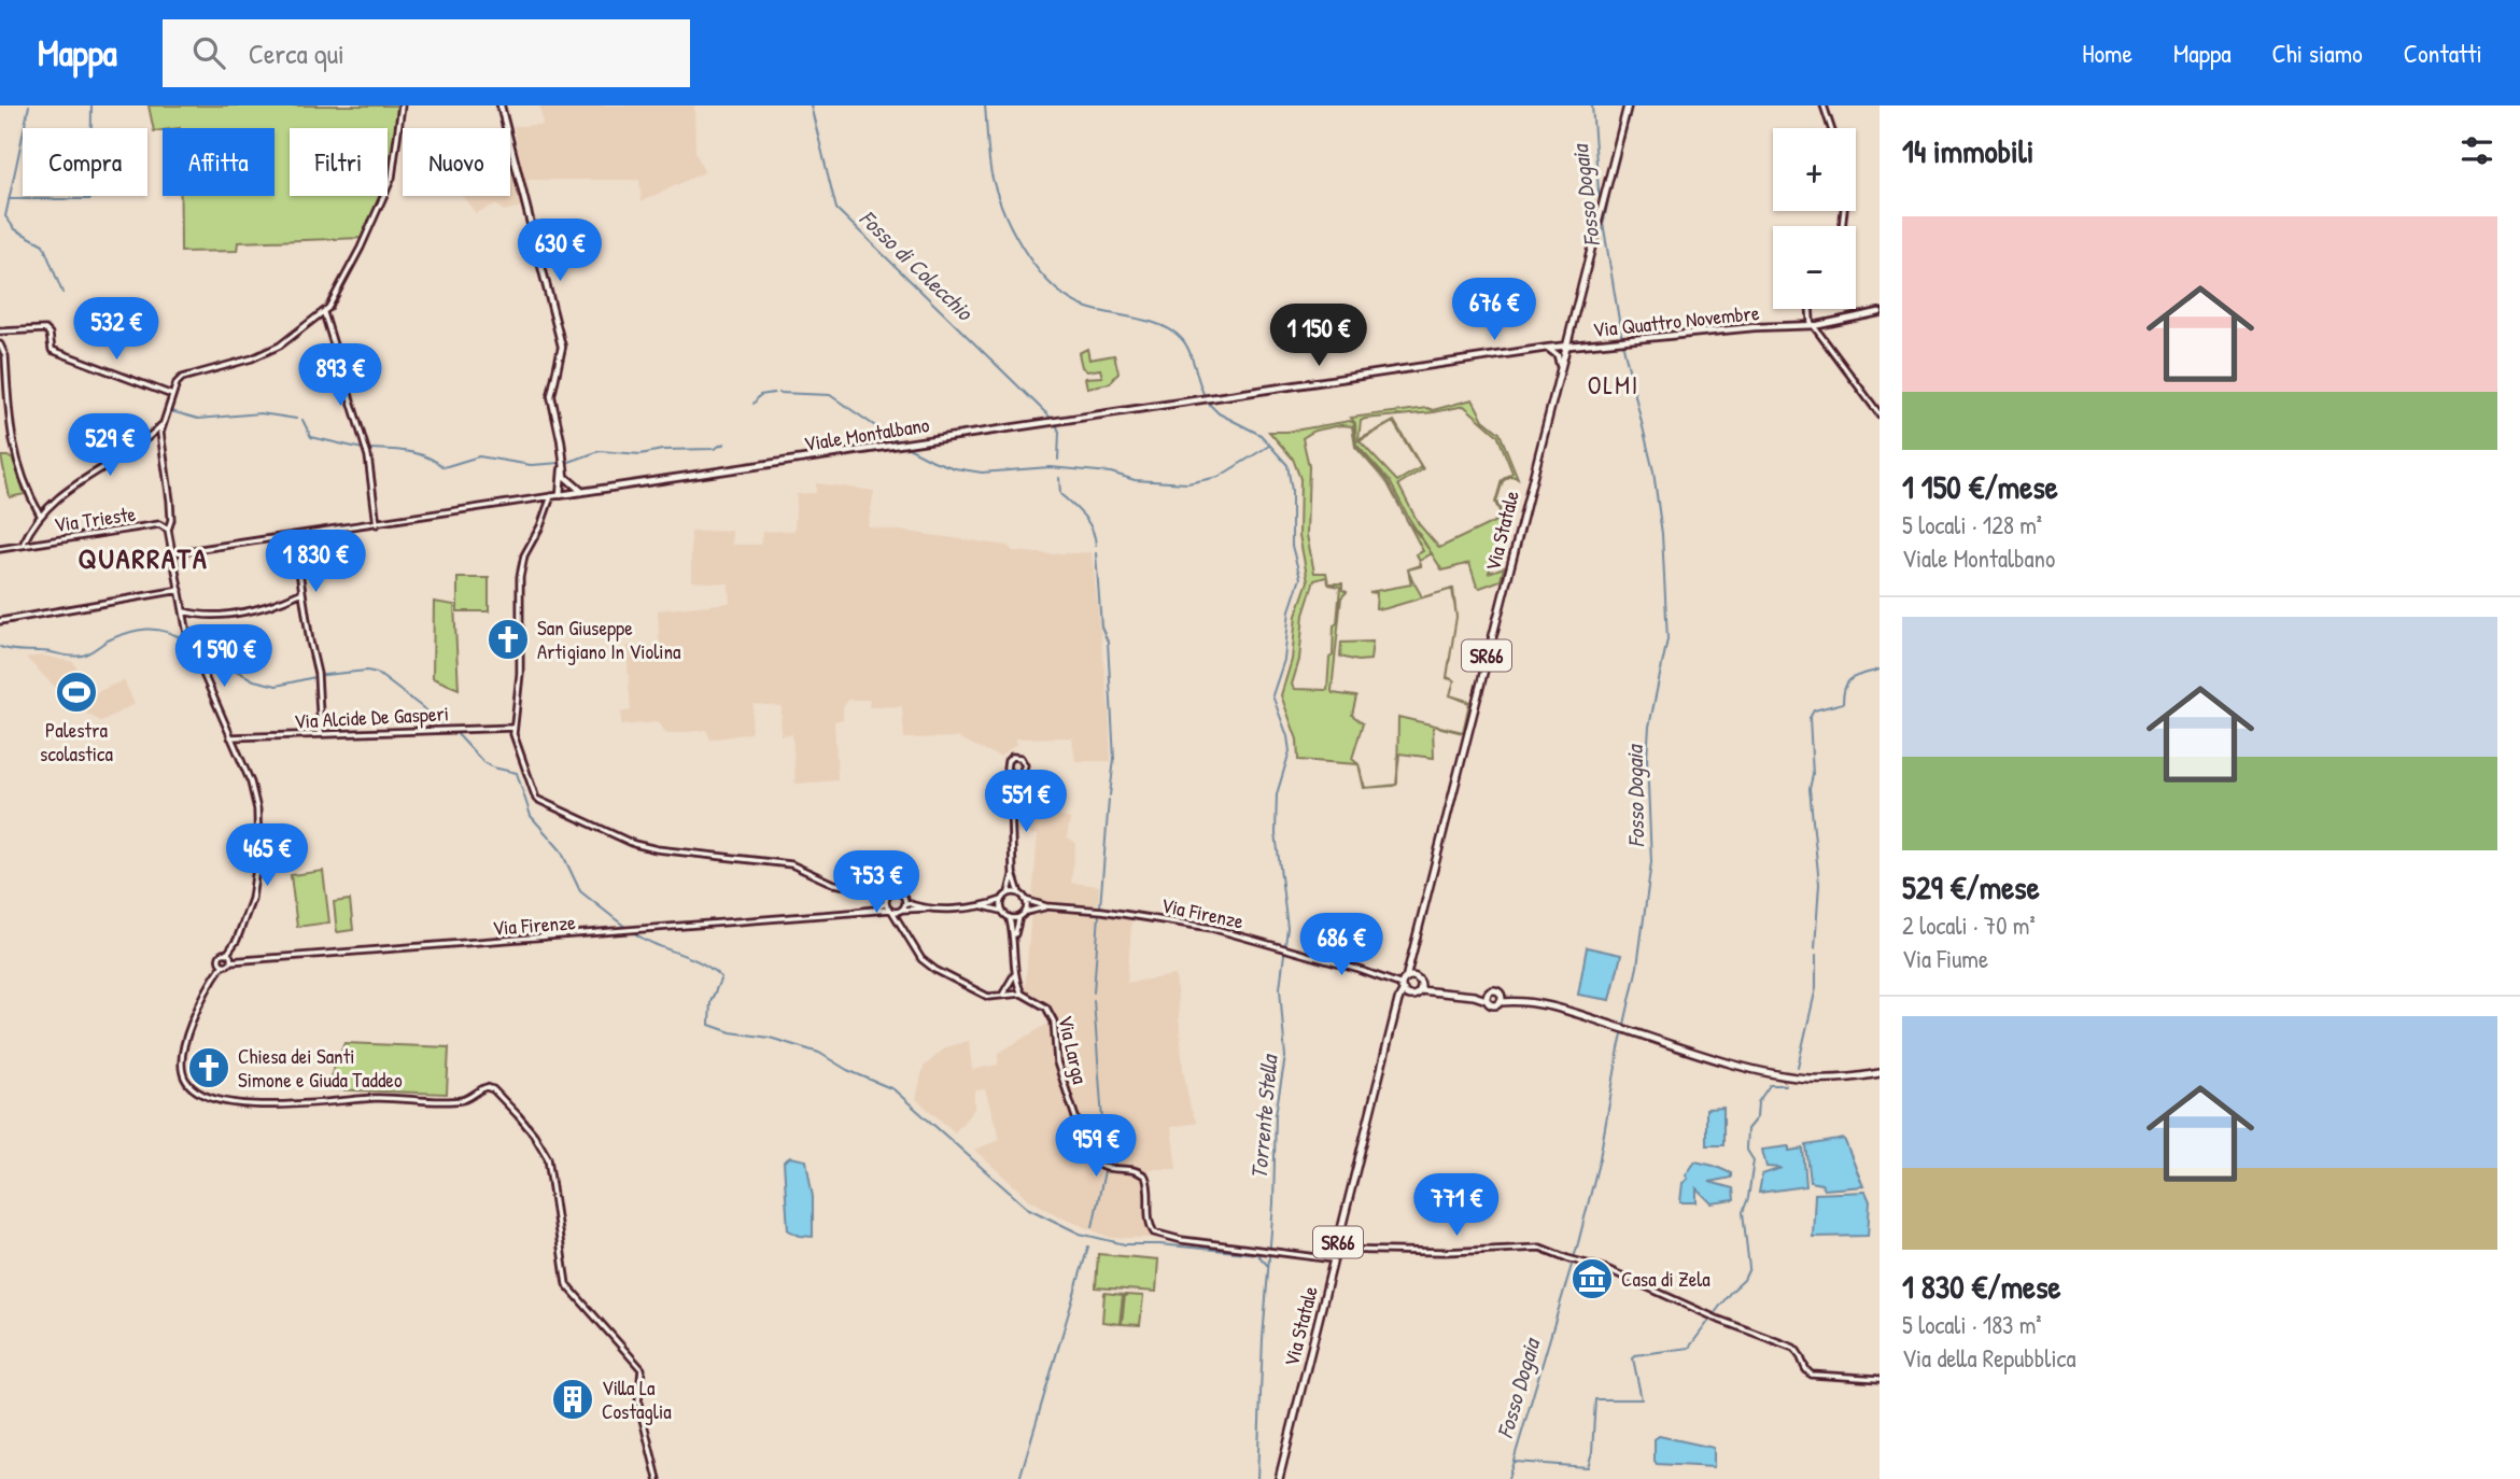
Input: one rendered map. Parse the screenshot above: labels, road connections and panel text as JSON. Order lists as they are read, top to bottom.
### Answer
{
  "streets": {
    "main road": [
      "Via Quattro Novembre",
      "Viale Montalbano",
      "Via Statale",
      "SR66"
    ],
    "street": [
      "Via Trieste",
      "Via Alcide De Gasperi",
      "Via Firenze",
      "Via Larga"
    ]
  },
  "crossings": [
    ["Via Quattro Novembre", "Viale Montalbano"],
    ["Via Quattro Novembre", "Via Statale"],
    ["Viale Montalbano", "Via Trieste"],
    ["Viale Montalbano", "Via Statale"],
    ["Via Trieste", "Via Alcide De Gasperi"],
    ["Via Trieste", "Via Firenze"],
    ["Via Statale", "Via Firenze"],
    ["Via Statale", "Via Larga"]
  ],
  "districts": ["OLMI", "QUARRATA"],
  "water": ["Fosso Dogaia", "Fosso di Colecchio", "Torrente Stella"],
  "places": {
    "church": ["San Giuseppe Artigiano In Violina", "Chiesa dei Santi Simone e Giuda Taddeo"],
    "sports": ["Palestra scolastica"],
    "museum": ["Casa di Zela"],
    "building": ["Villa La Costaglia"]
  },
  "page": {
    "header": "Mappa",
    "search": "Cerca qui",
    "nav": [
      "Home",
      "Mappa",
      "Chi siamo",
      "Contatti"
    ],
    "heading": "14 immobili",
    "map_buttons": ["+", "−"],
    "chip": [
      "Compra",
      "Affitta",
      "Filtri",
      "Nuovo"
    ],
    "list": [
      {
        "name": "1 150 €/mese",
        "note": "5 locali · 128 m² · Viale Montalbano"
      },
      {
        "name": "529 €/mese",
        "note": "2 locali · 70 m² · Via Fiume"
      },
      {
        "name": "1 830 €/mese",
        "note": "5 locali · 183 m² · Via della Repubblica"
      }
    ],
    "price": [
      "630 €",
      "676 €",
      "532 €",
      "1 150 €",
      "893 €",
      "529 €",
      "1 830 €",
      "1 590 €",
      "551 €",
      "465 €",
      "753 €",
      "686 €",
      "959 €",
      "771 €"
    ]
  }
}
